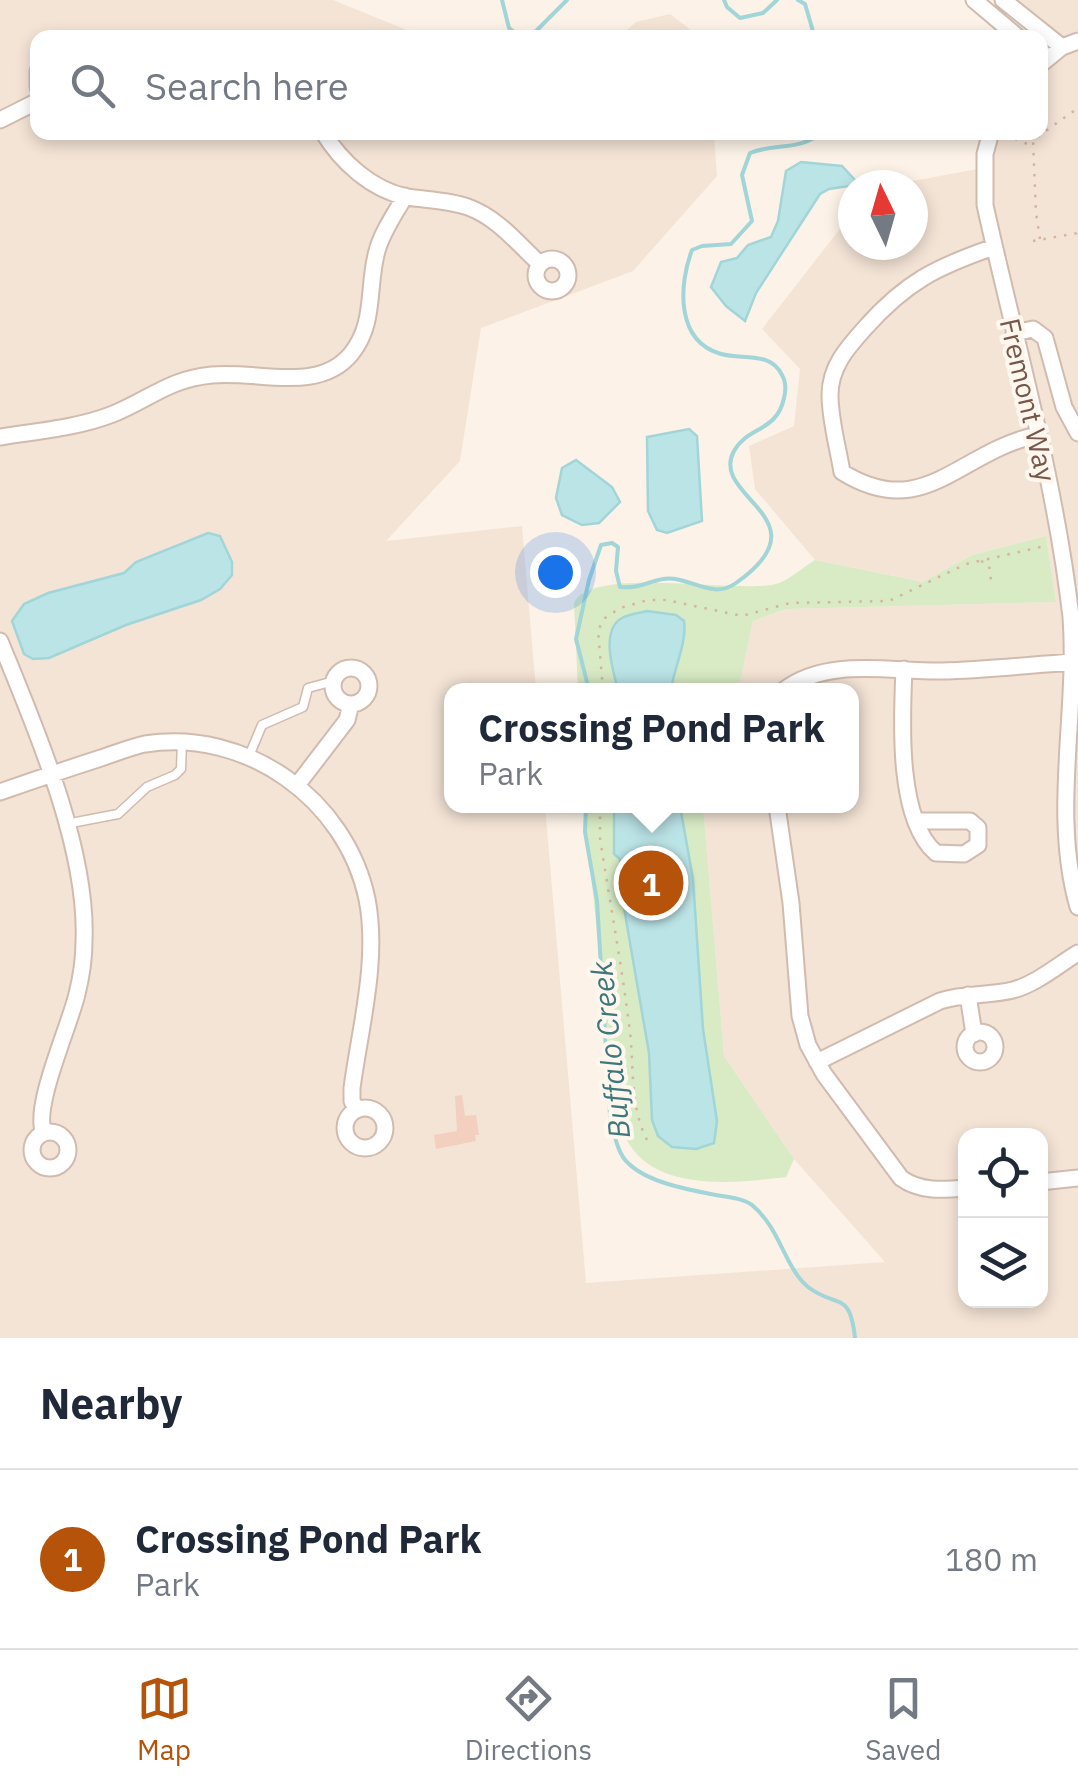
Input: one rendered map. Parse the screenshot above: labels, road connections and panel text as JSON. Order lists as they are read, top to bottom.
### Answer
{
  "streets": {
    "street": ["Fremont Way"]
  },
  "water": ["Buffalo Creek"],
  "north": "top",
  "page": {
    "search": "Search here",
    "popup": ["Crossing Pond Park", "Park"],
    "pins": "1",
    "heading": "Nearby",
    "list": [
      {
        "mark": "1",
        "name": "Crossing Pond Park",
        "note": "Park",
        "value": "180 m"
      }
    ],
    "nav": ["Map", "Directions", "Saved"]
  }
}
